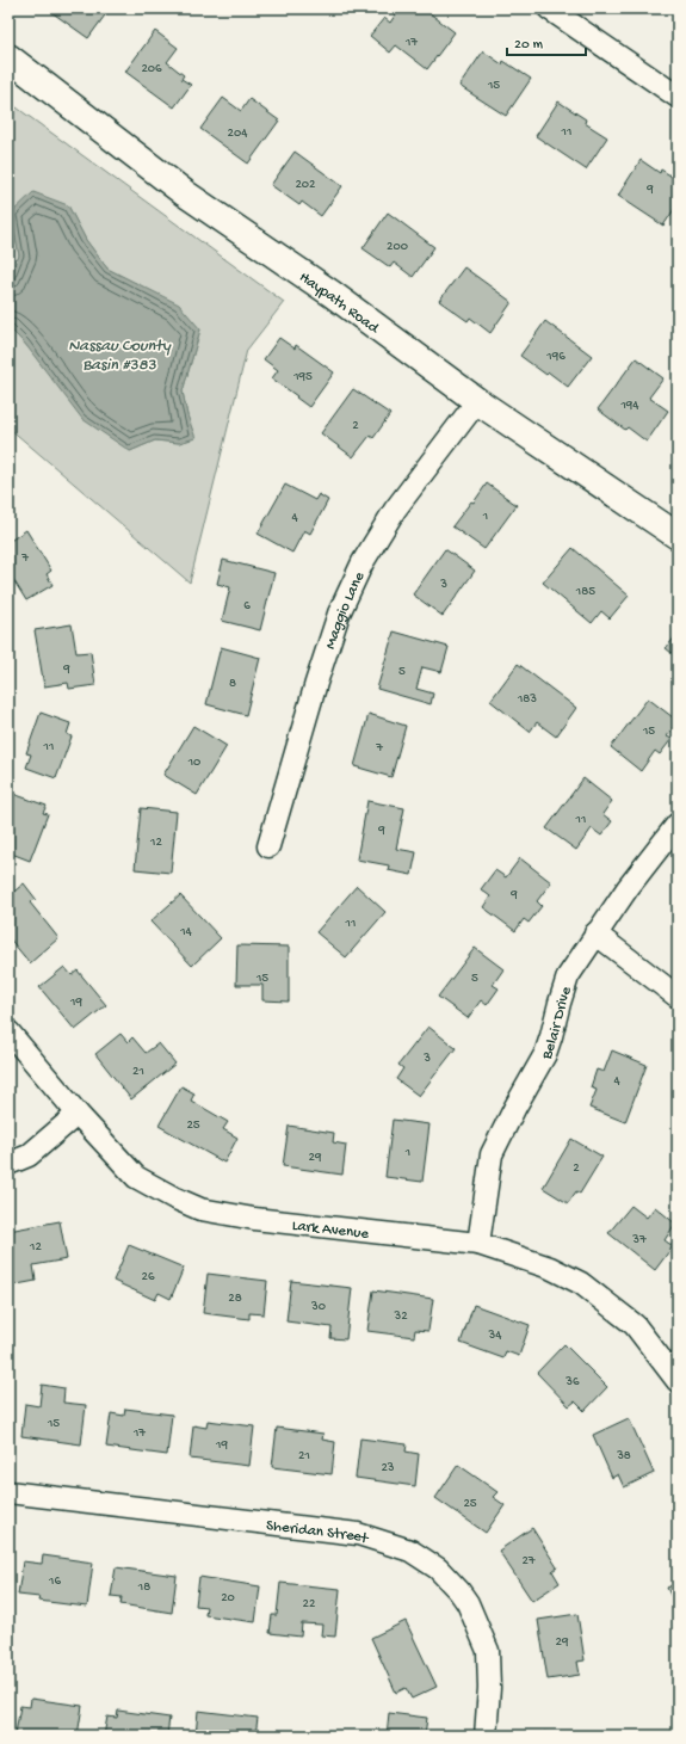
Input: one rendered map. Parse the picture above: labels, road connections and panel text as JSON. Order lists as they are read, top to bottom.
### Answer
{
  "streets": {
    "street": [
      "Haypath Road",
      "Maggio Lane",
      "Belair Drive",
      "Lark Avenue",
      "Sheridan Street"
    ]
  },
  "crossings": [
    ["Haypath Road", "Maggio Lane"],
    ["Belair Drive", "Lark Avenue"]
  ],
  "water": ["Nassau County Basin #383"],
  "house_numbers": [
    "17",
    "206",
    "15",
    "11",
    "204",
    "202",
    "9",
    "200",
    "196",
    "195",
    "194",
    "2",
    "1",
    "4",
    "7",
    "3",
    "185",
    "6",
    "9",
    "5",
    "8",
    "183",
    "15",
    "11",
    "7",
    "10",
    "11",
    "9",
    "12",
    "9",
    "11",
    "14",
    "15",
    "5",
    "19",
    "3",
    "21",
    "4",
    "25",
    "1",
    "29",
    "2",
    "37",
    "12",
    "26",
    "28",
    "30",
    "32",
    "34",
    "36",
    "15",
    "17",
    "19",
    "21",
    "38",
    "23",
    "25",
    "27",
    "16",
    "18",
    "20",
    "22",
    "29"
  ],
  "scale_bar": "20 m"
}
